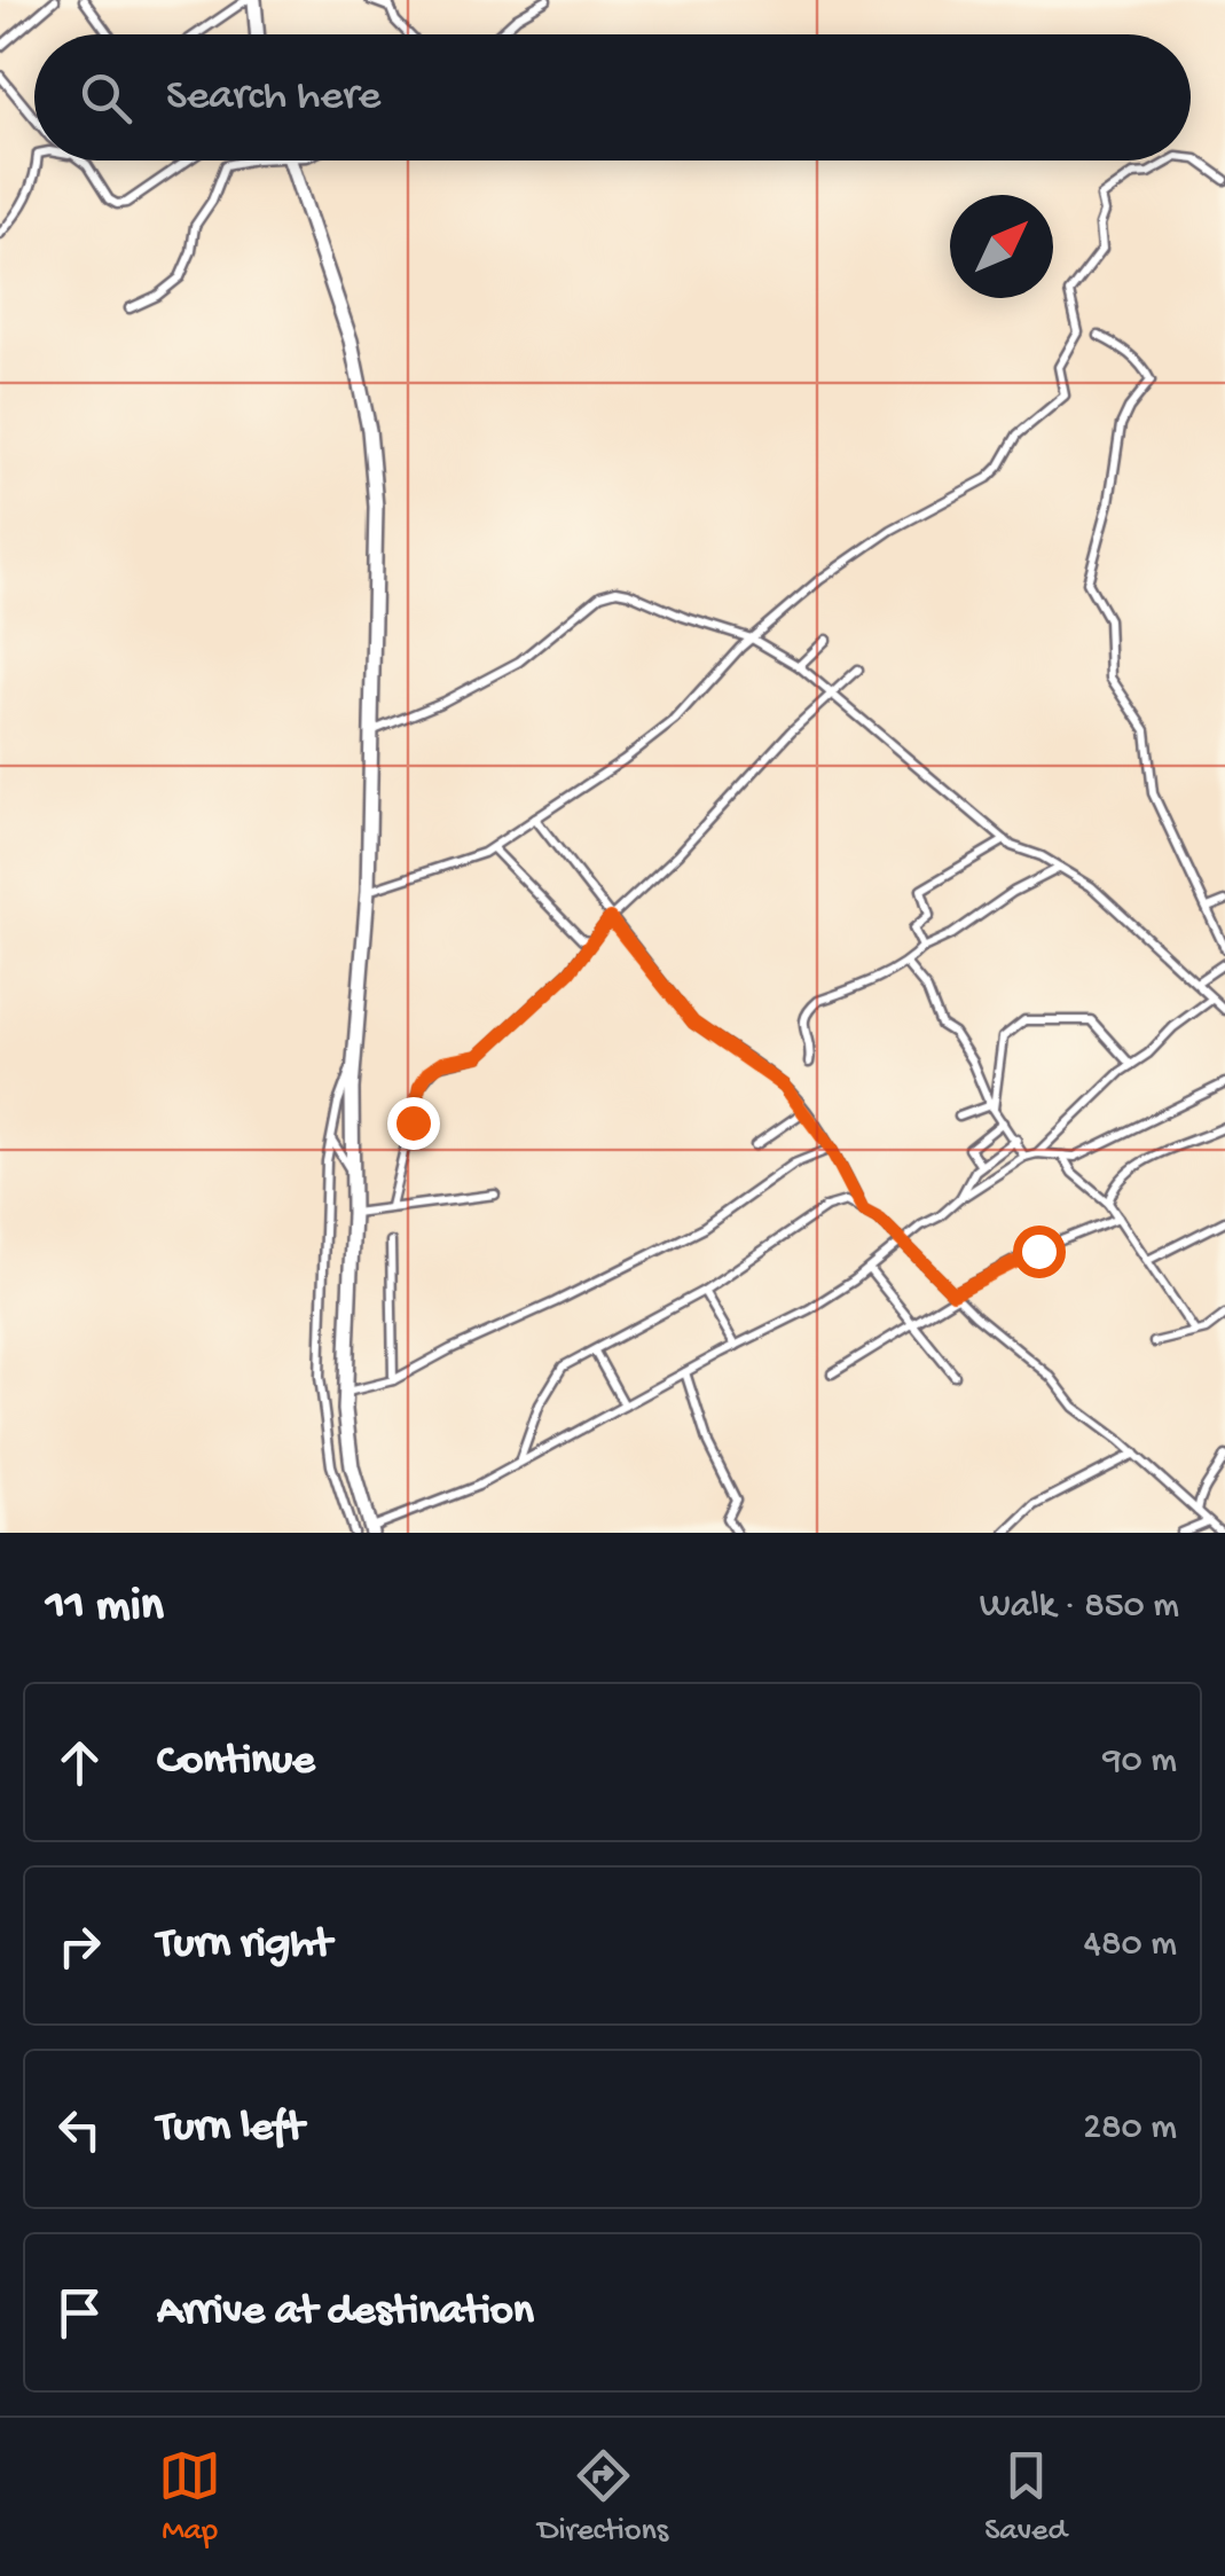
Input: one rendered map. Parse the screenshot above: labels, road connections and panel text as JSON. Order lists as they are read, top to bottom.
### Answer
{
  "north": "top right",
  "page": {
    "search": "Search here",
    "heading": ["11 min", "Walk · 850 m"],
    "list": [
      ["Continue", "90 m"],
      ["Turn right", "480 m"],
      ["Turn left", "280 m"],
      "Arrive at destination"
    ],
    "nav": ["Map", "Directions", "Saved"]
  }
}
